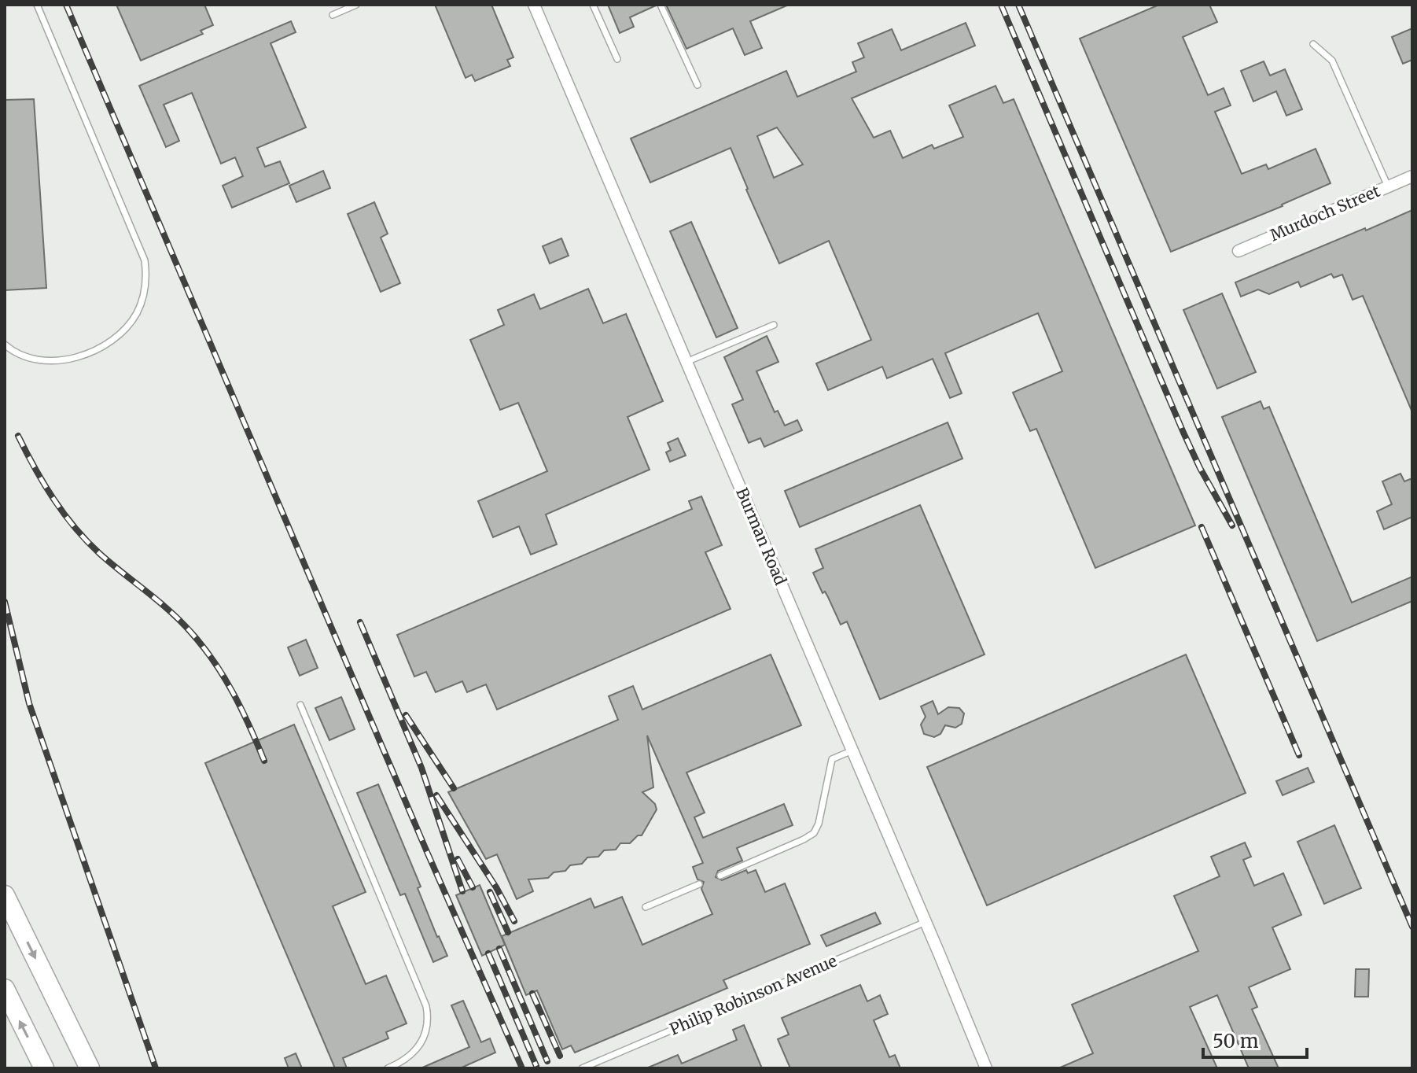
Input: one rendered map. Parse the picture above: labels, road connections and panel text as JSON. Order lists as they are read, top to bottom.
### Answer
{
  "streets": {
    "street": ["Murdoch Street", "Burman Road"],
    "lane": ["Philip Robinson Avenue"]
  },
  "crossings": [
    ["Burman Road", "Philip Robinson Avenue"]
  ],
  "scale_bar": "50 m"
}
